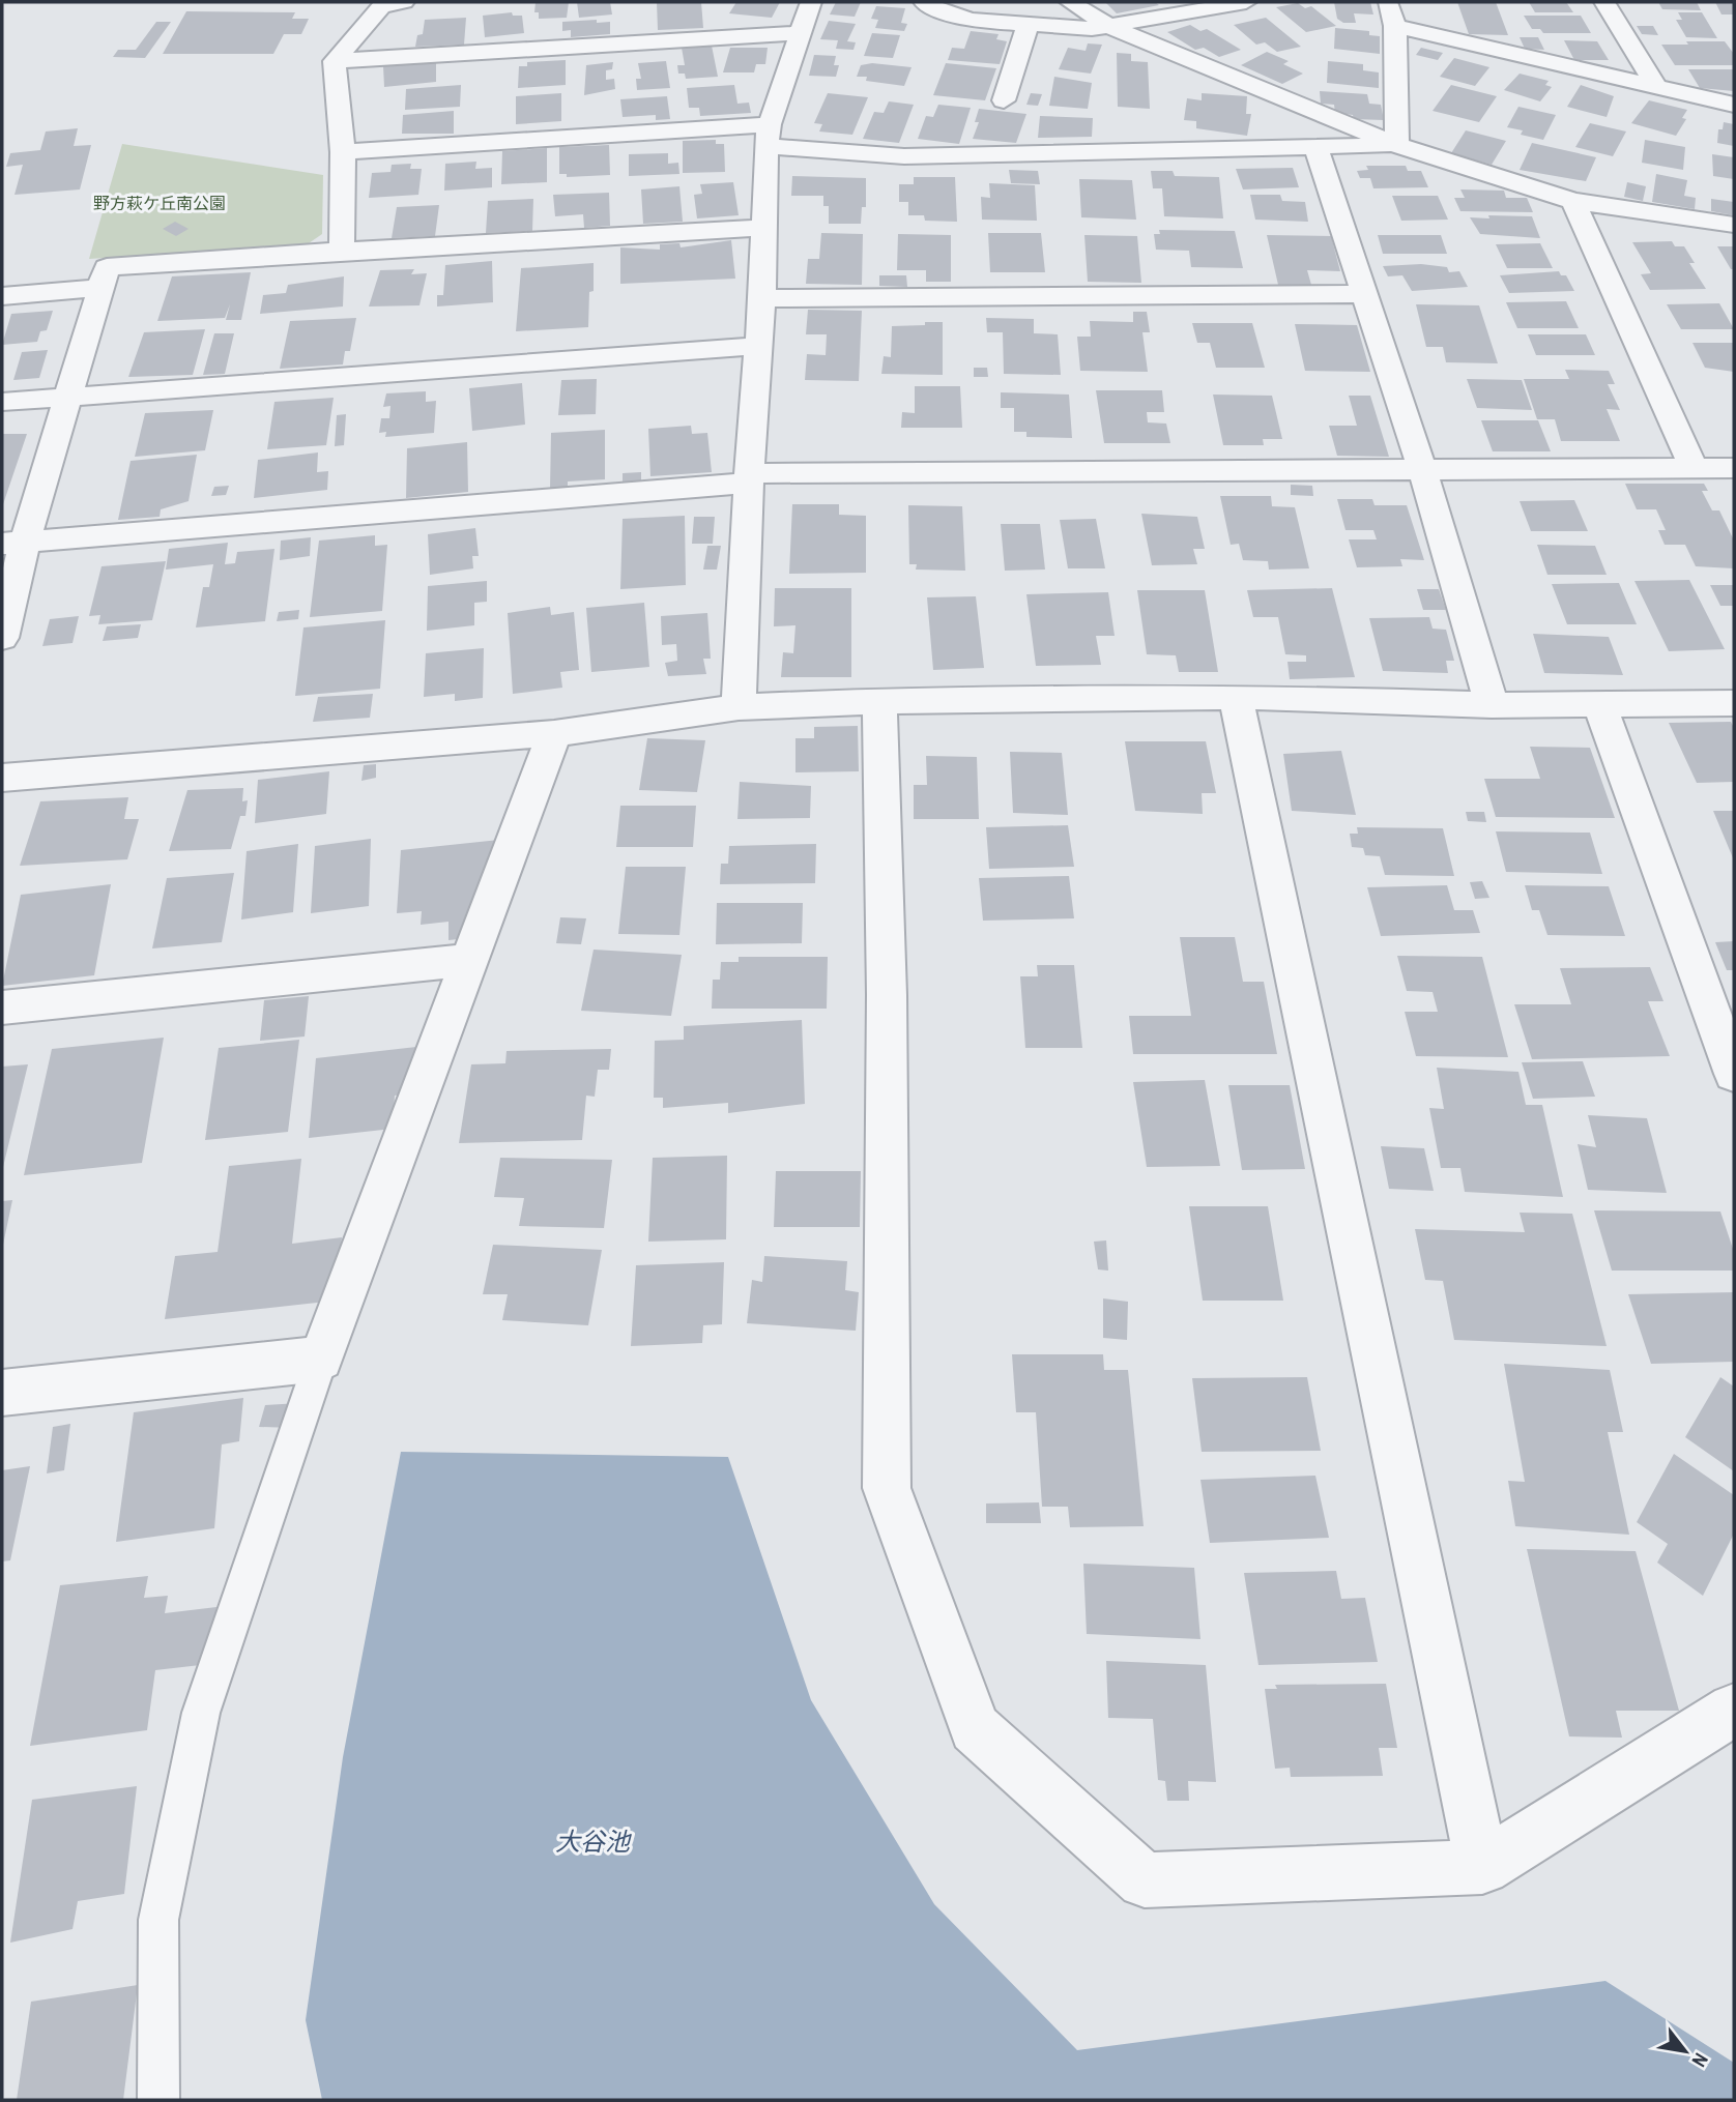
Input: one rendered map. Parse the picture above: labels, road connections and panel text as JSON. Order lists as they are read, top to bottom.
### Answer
{
  "water": ["大谷池"],
  "parks": ["野方萩ケ丘南公園"],
  "north": "bottom right"
}
